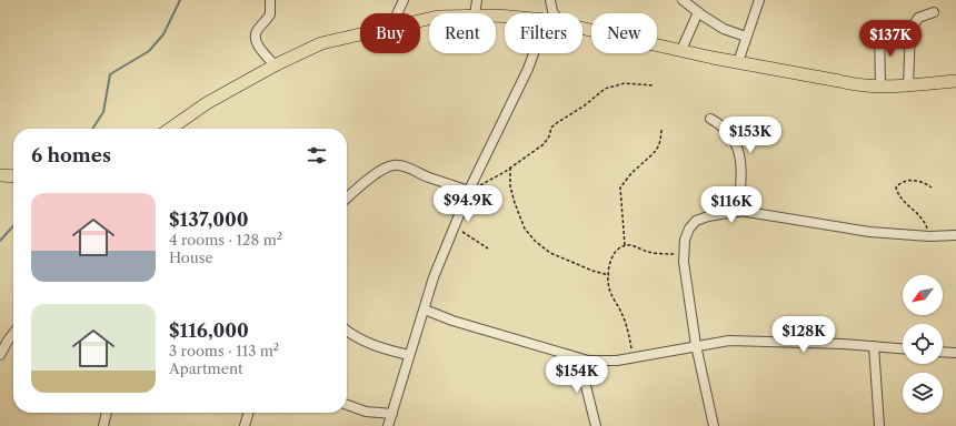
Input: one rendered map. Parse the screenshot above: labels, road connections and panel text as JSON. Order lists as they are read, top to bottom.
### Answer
{
  "north": "bottom left",
  "page": {
    "chip": [
      "Buy",
      "Rent",
      "Filters",
      "New"
    ],
    "price": [
      "$137K",
      "$153K",
      "$94.9K",
      "$116K",
      "$128K",
      "$154K"
    ],
    "heading": "6 homes",
    "list": [
      {
        "name": "$137,000",
        "note": "4 rooms · 128 m² · House"
      },
      {
        "name": "$116,000",
        "note": "3 rooms · 113 m² · Apartment"
      }
    ]
  }
}
